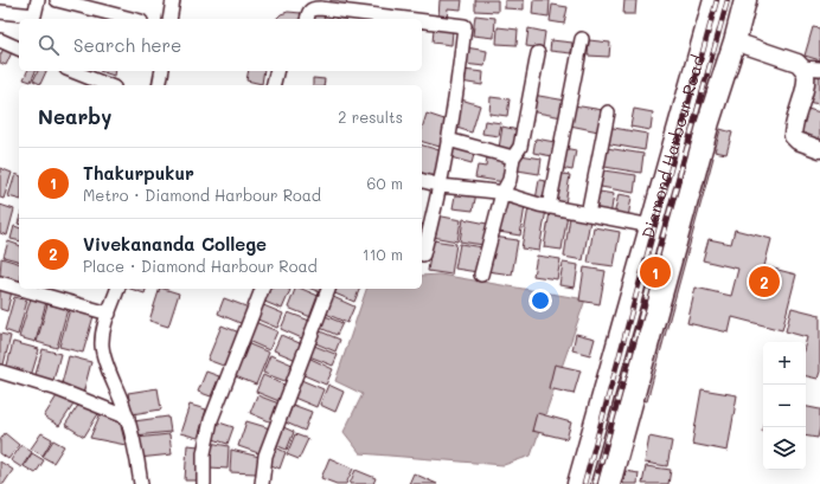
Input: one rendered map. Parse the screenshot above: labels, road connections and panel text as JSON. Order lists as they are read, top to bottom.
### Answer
{
  "streets": {
    "highway": ["Diamond Harbour Road"]
  },
  "page": {
    "search": "Search here",
    "heading": ["Nearby", "2 results"],
    "list": [
      {
        "mark": "1",
        "name": "Thakurpukur",
        "note": "Metro · Diamond Harbour Road",
        "value": "60 m"
      },
      {
        "mark": "2",
        "name": "Vivekananda College",
        "note": "Place · Diamond Harbour Road",
        "value": "110 m"
      }
    ],
    "pins": ["1", "2"],
    "map_buttons": ["+", "−"]
  }
}
